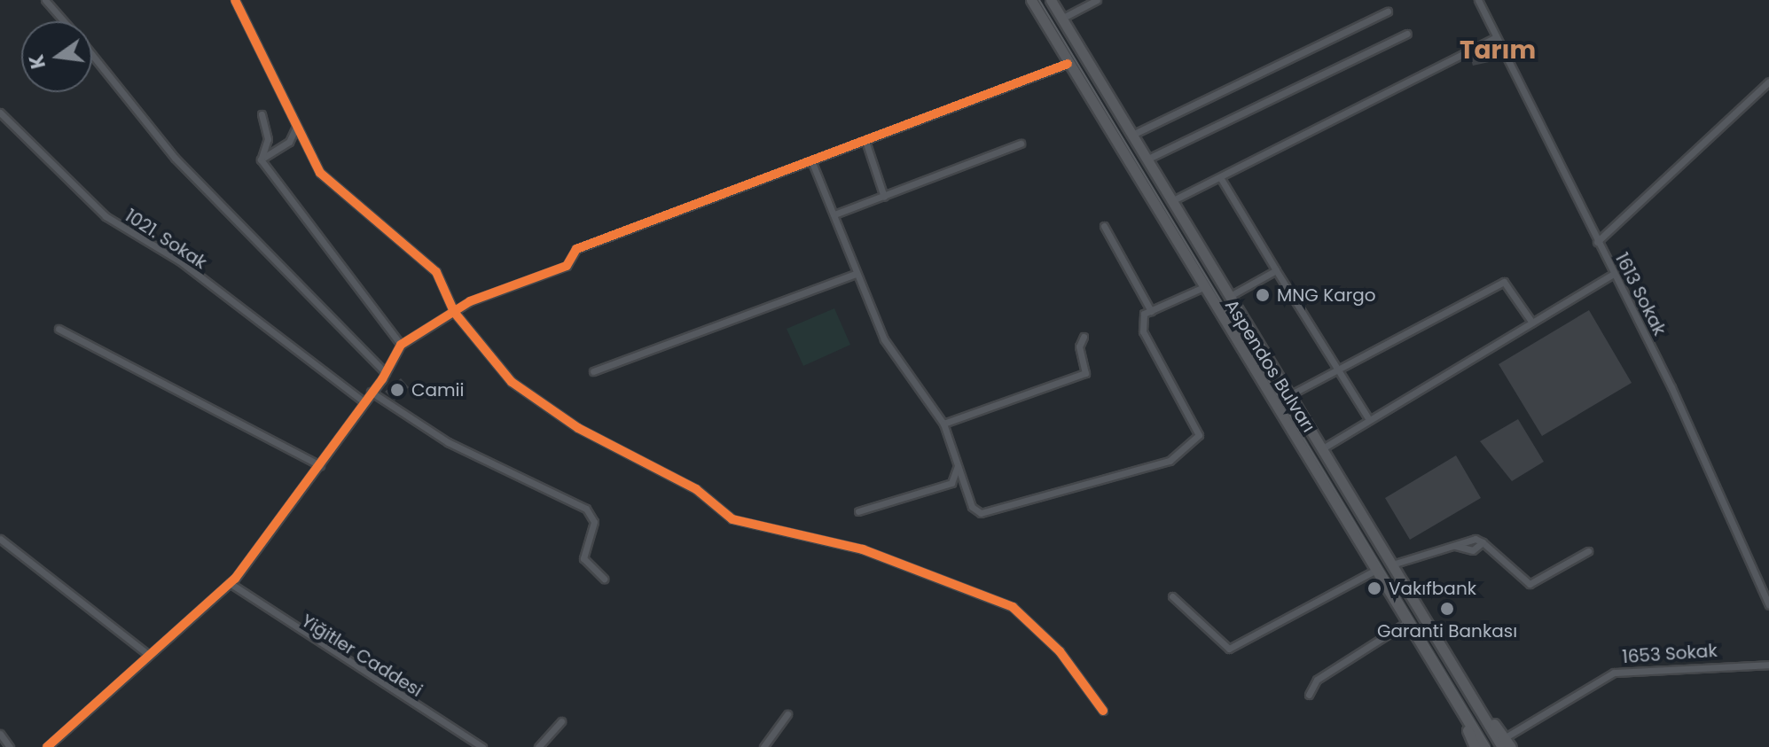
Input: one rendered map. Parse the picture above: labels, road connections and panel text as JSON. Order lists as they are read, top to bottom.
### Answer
{
  "streets": {
    "main road": ["Aspendos Bulvarı"],
    "street": [
      "1021. Sokak",
      "1613 Sokak",
      "1653 Sokak",
      "Yiğitler Caddesi"
    ]
  },
  "crossings": [
    ["Aspendos Bulvarı", "1653 Sokak"]
  ],
  "districts": ["Tarım"],
  "places": [
    "MNG Kargo",
    "Camii",
    "Vakıfbank",
    "Garanti Bankası"
  ],
  "north": "left"
}
